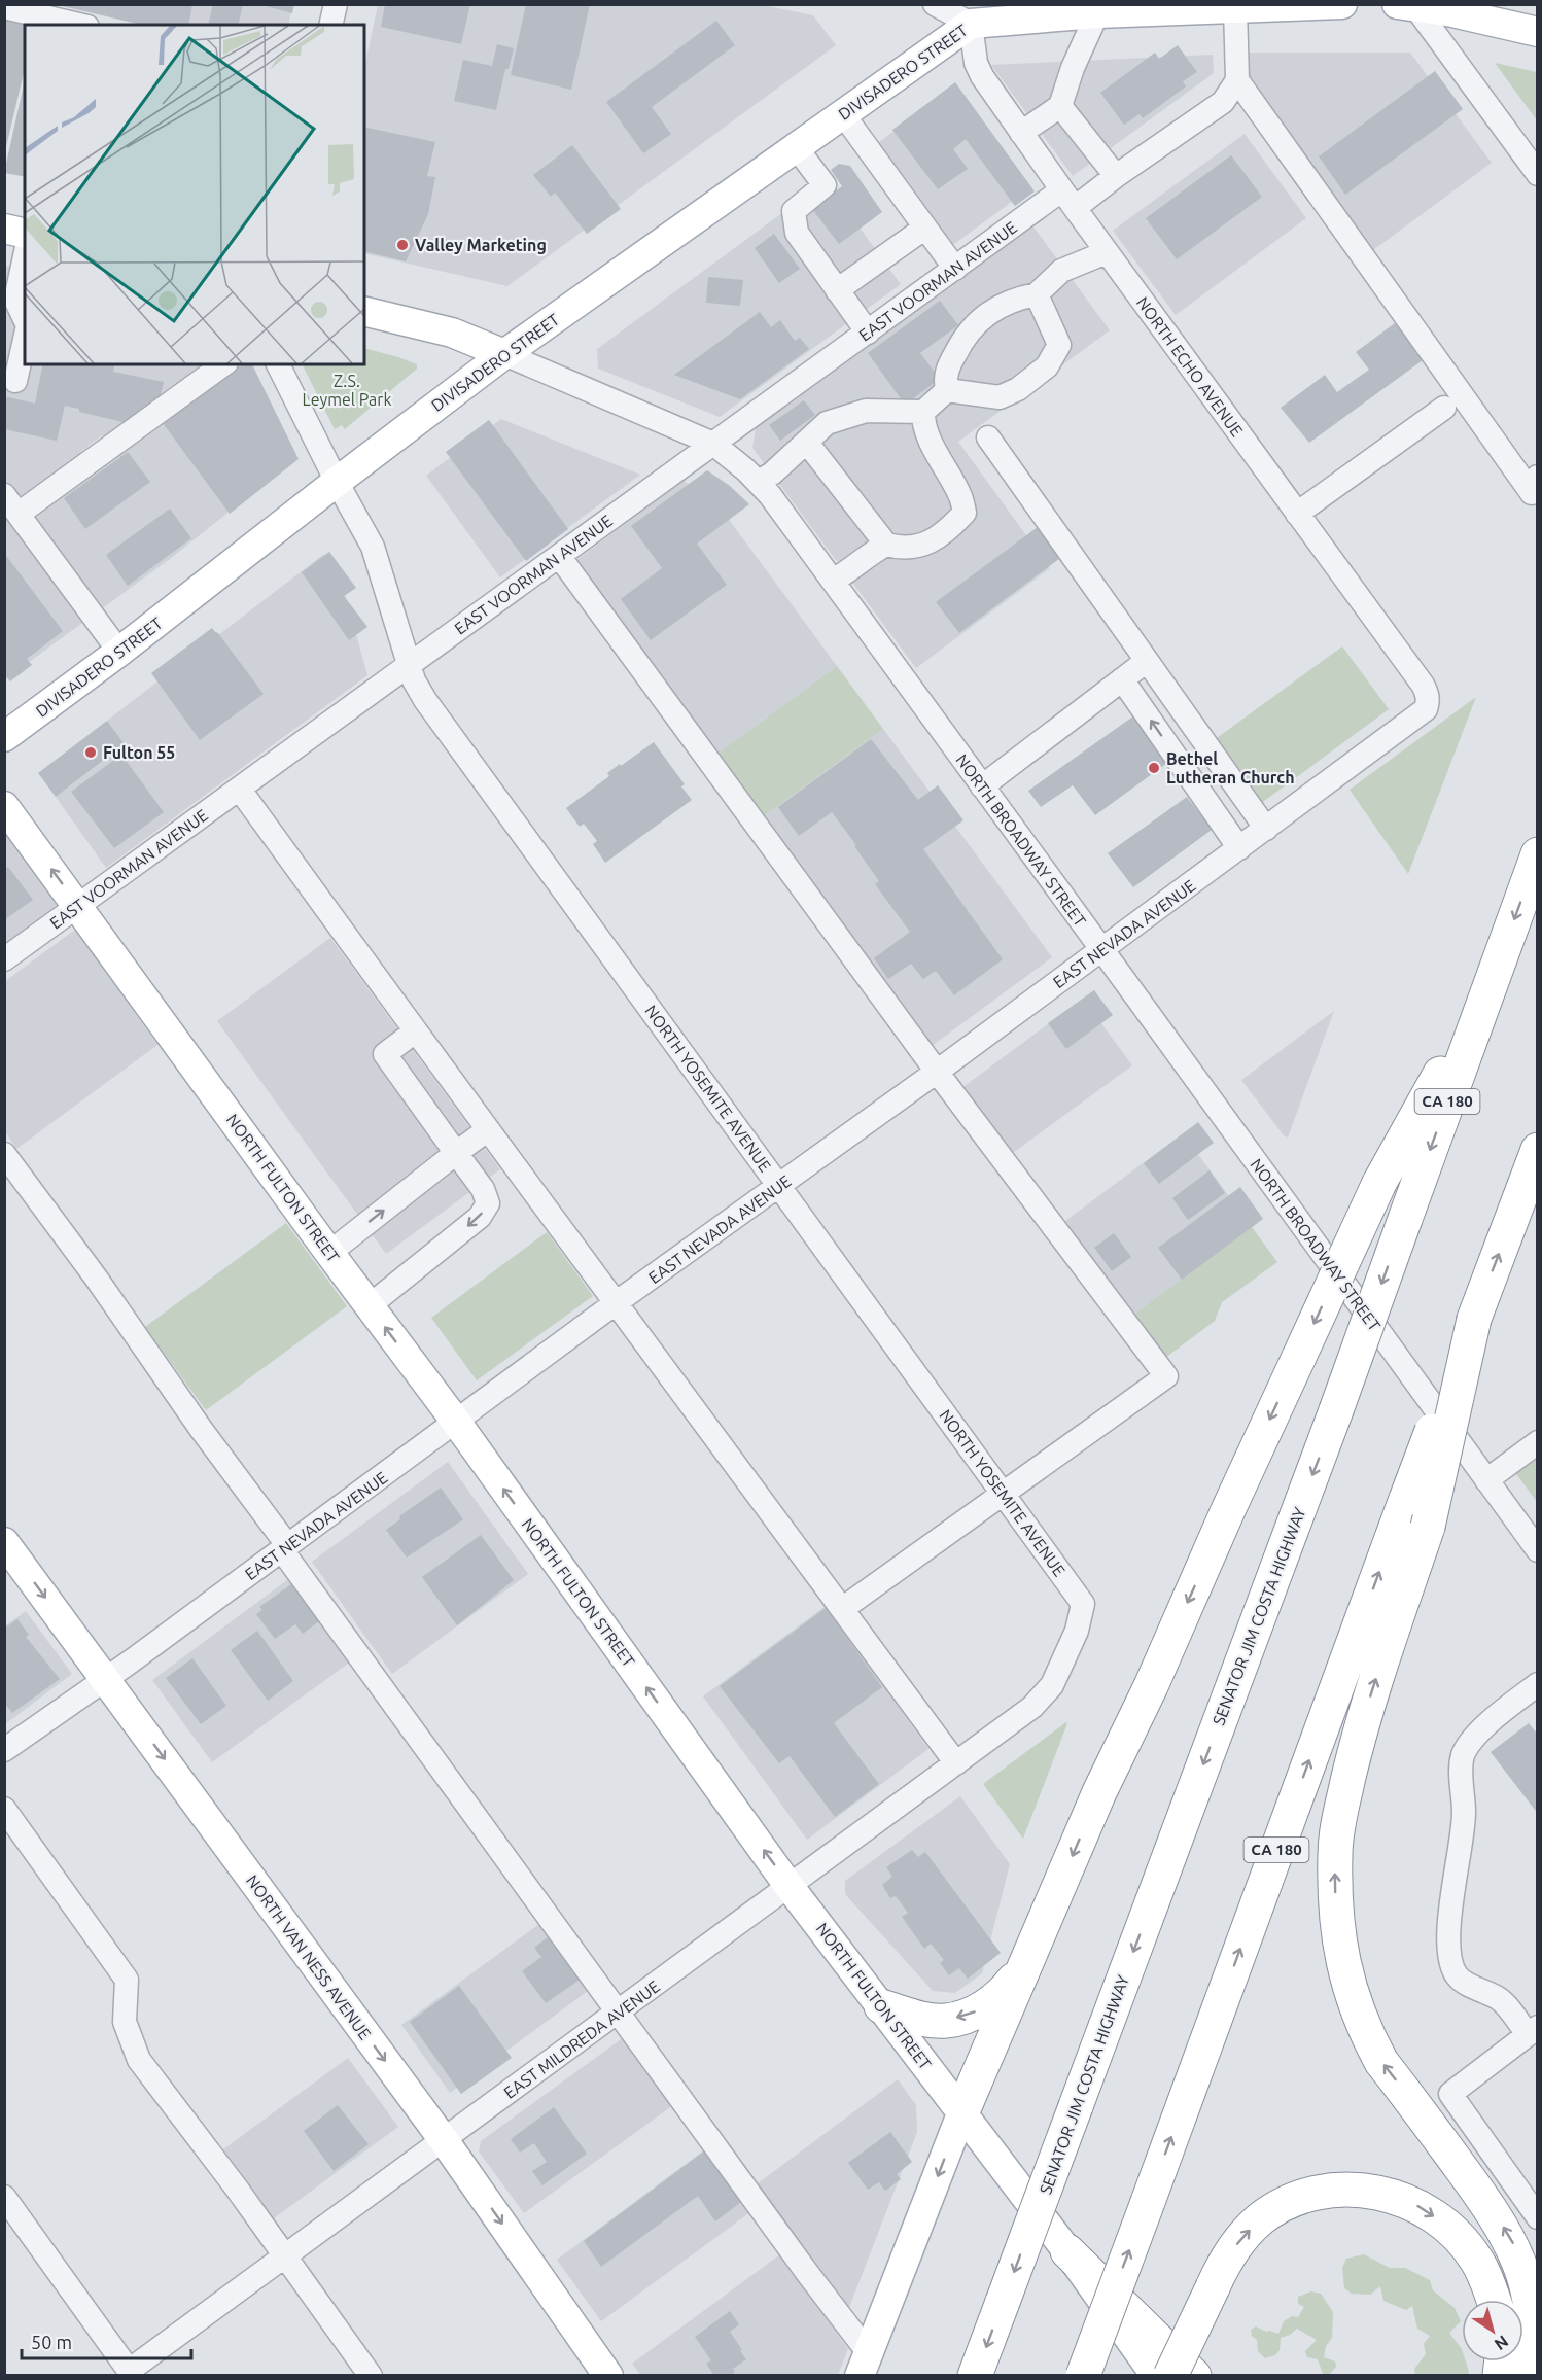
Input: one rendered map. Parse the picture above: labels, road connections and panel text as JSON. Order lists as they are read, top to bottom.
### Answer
{
  "streets": {
    "highway": ["CA 180", "SENATOR JIM COSTA HIGHWAY"],
    "main road": ["DIVISADERO STREET", "NORTH FULTON STREET", "NORTH VAN NESS AVENUE"],
    "street": [
      "EAST VOORMAN AVENUE",
      "NORTH ECHO AVENUE",
      "NORTH BROADWAY STREET",
      "EAST NEVADA AVENUE",
      "NORTH YOSEMITE AVENUE",
      "EAST MILDREDA AVENUE"
    ]
  },
  "crossings": [
    ["DIVISADERO STREET", "NORTH ECHO AVENUE"],
    ["DIVISADERO STREET", "NORTH BROADWAY STREET"],
    ["DIVISADERO STREET", "NORTH YOSEMITE AVENUE"],
    ["EAST VOORMAN AVENUE", "NORTH ECHO AVENUE"],
    ["EAST VOORMAN AVENUE", "NORTH BROADWAY STREET"],
    ["EAST VOORMAN AVENUE", "NORTH YOSEMITE AVENUE"],
    ["EAST VOORMAN AVENUE", "NORTH FULTON STREET"],
    ["NORTH ECHO AVENUE", "EAST NEVADA AVENUE"],
    ["NORTH BROADWAY STREET", "EAST NEVADA AVENUE"],
    ["EAST NEVADA AVENUE", "NORTH YOSEMITE AVENUE"],
    ["EAST NEVADA AVENUE", "NORTH FULTON STREET"],
    ["EAST NEVADA AVENUE", "NORTH VAN NESS AVENUE"],
    ["NORTH YOSEMITE AVENUE", "EAST MILDREDA AVENUE"],
    ["NORTH FULTON STREET", "EAST MILDREDA AVENUE"],
    ["NORTH VAN NESS AVENUE", "EAST MILDREDA AVENUE"]
  ],
  "one_way": ["NORTH FULTON STREET", "NORTH VAN NESS AVENUE"],
  "parks": ["Z.S. Leymel Park"],
  "places": ["Valley Marketing", "Fulton 55", "Bethel Lutheran Church"],
  "scale_bar": "50 m",
  "north": "bottom right"
}
